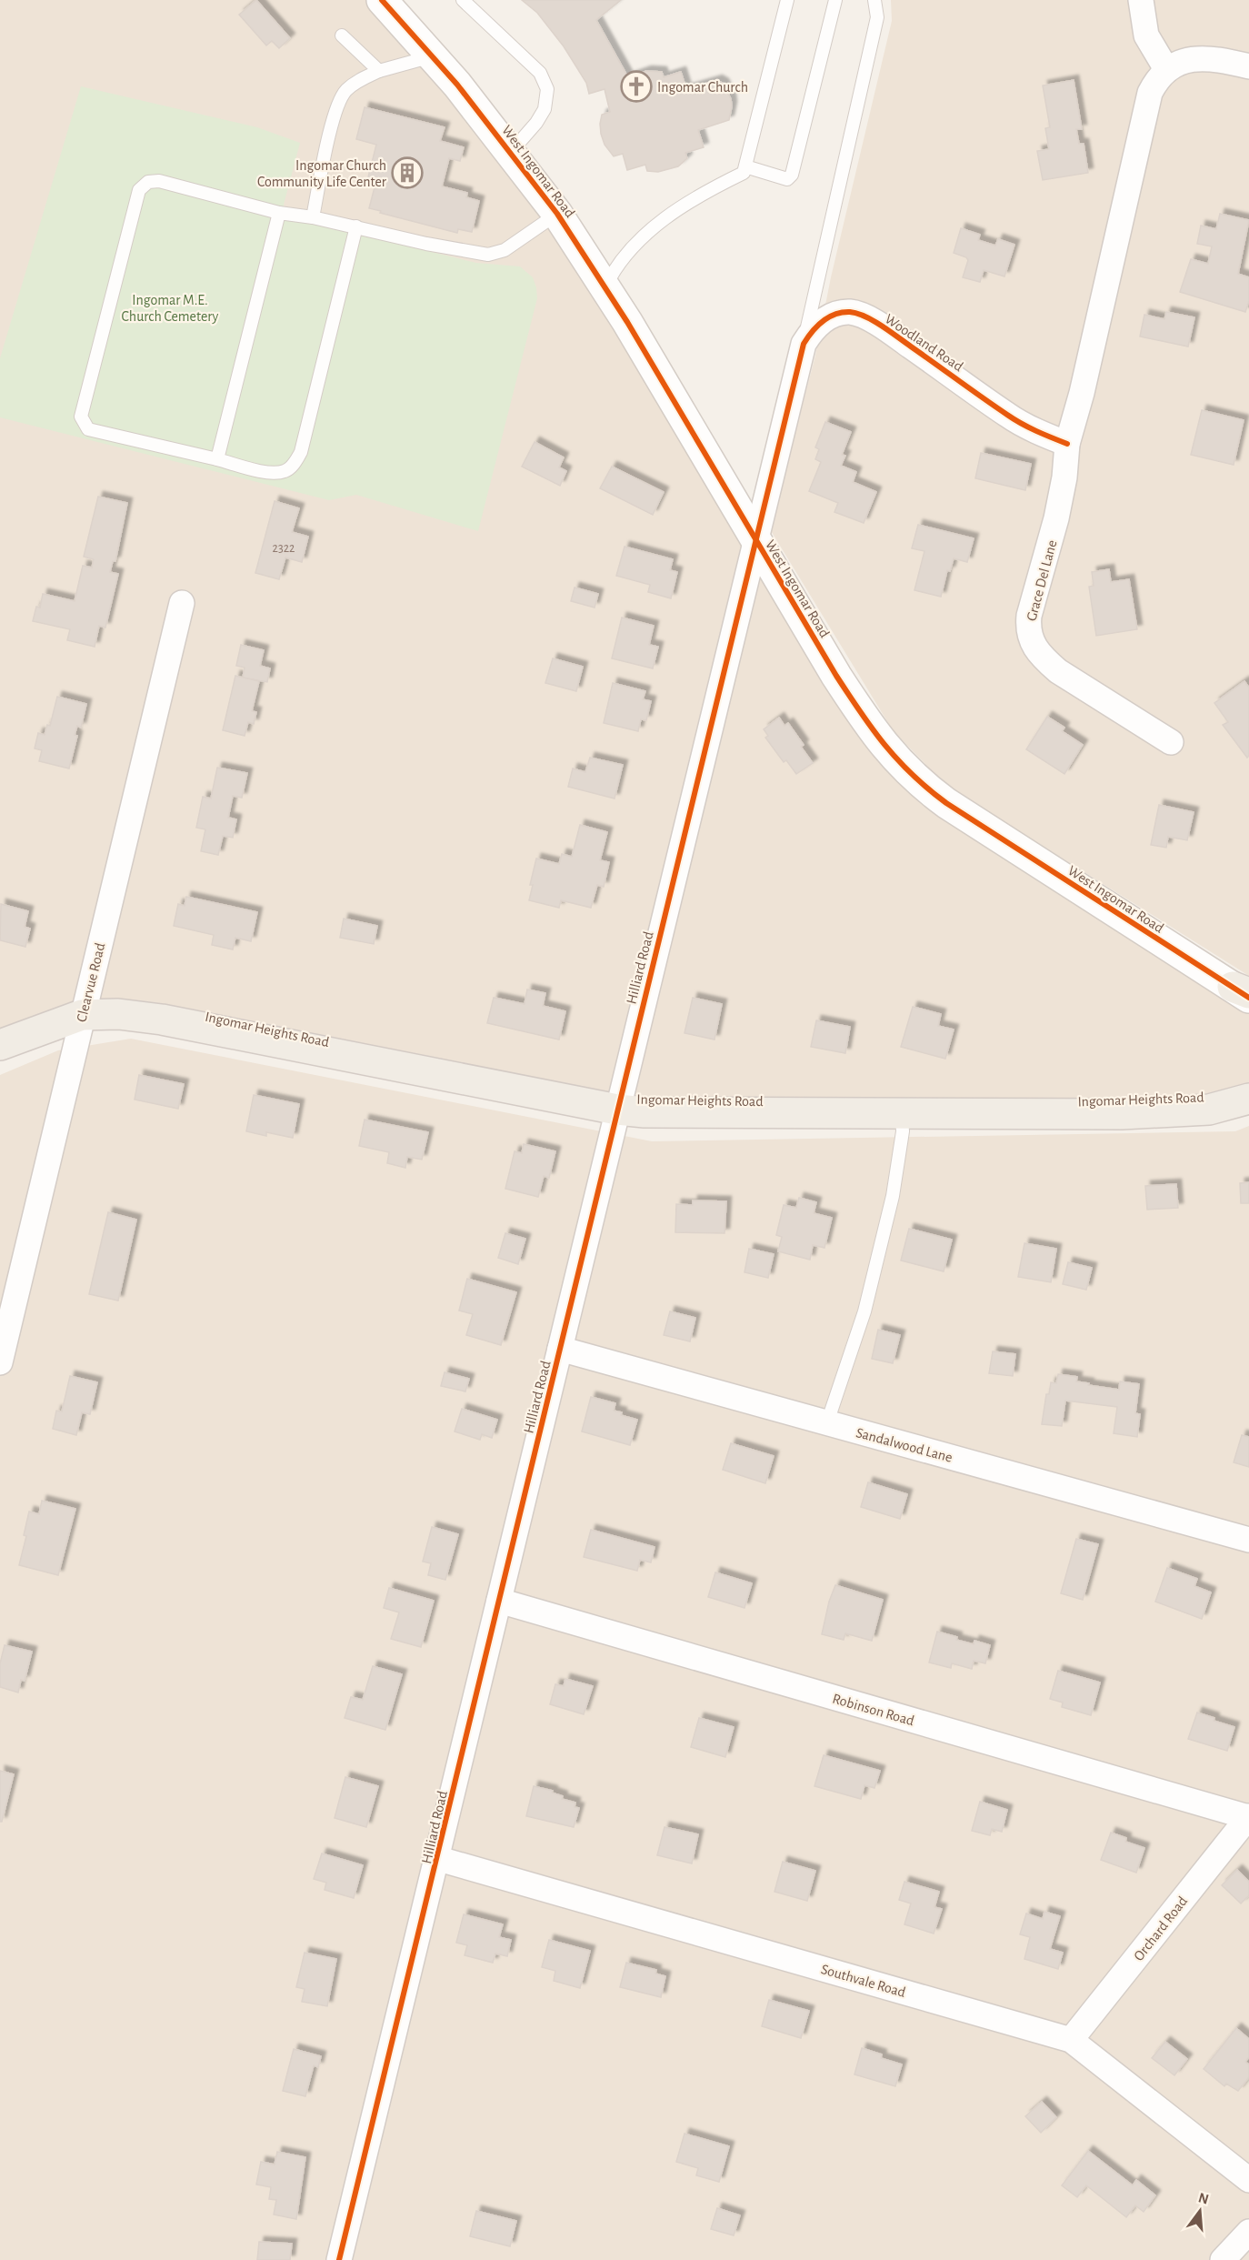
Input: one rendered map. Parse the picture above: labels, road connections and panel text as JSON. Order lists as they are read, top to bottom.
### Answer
{
  "streets": {
    "main road": ["Ingomar Heights Road"],
    "street": [
      "West Ingomar Road",
      "Woodland Road",
      "Grace Del Lane",
      "Hilliard Road",
      "Clearvue Road",
      "Sandalwood Lane",
      "Robinson Road",
      "Orchard Road",
      "Southvale Road"
    ]
  },
  "crossings": [
    ["West Ingomar Road", "Woodland Road"],
    ["West Ingomar Road", "Hilliard Road"],
    ["Woodland Road", "Grace Del Lane"],
    ["Woodland Road", "Hilliard Road"],
    ["Hilliard Road", "Ingomar Heights Road"],
    ["Hilliard Road", "Sandalwood Lane"],
    ["Hilliard Road", "Robinson Road"],
    ["Hilliard Road", "Southvale Road"],
    ["Clearvue Road", "Ingomar Heights Road"],
    ["Robinson Road", "Orchard Road"],
    ["Orchard Road", "Southvale Road"]
  ],
  "parks": ["Ingomar M.E. Church Cemetery"],
  "places": {
    "church": ["Ingomar Church"],
    "building": ["Ingomar Church Community Life Center"]
  },
  "house_numbers": ["2322"],
  "north": "top"
}
